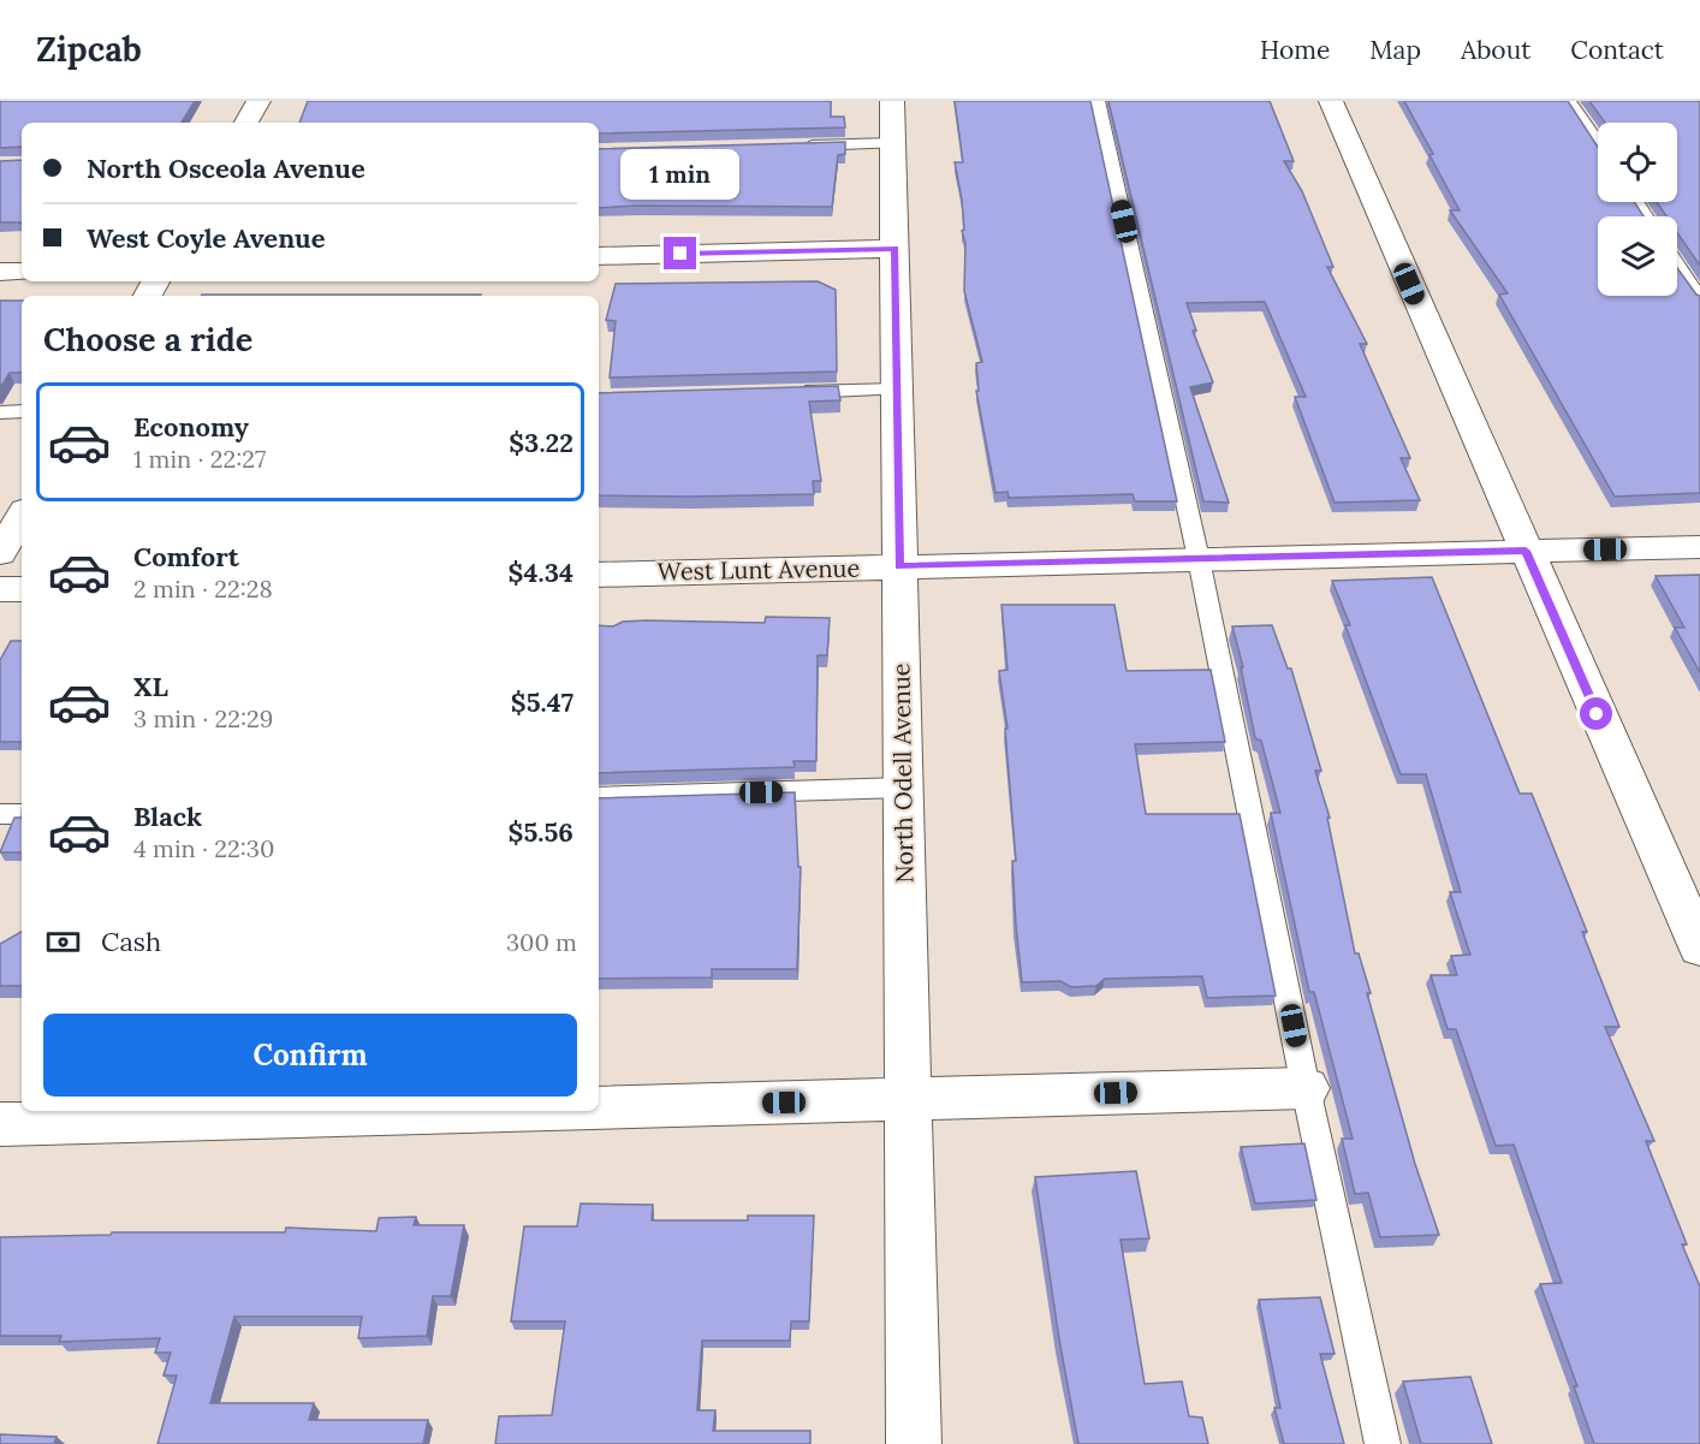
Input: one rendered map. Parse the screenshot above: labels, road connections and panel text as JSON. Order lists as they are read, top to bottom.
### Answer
{
  "streets": {
    "street": ["West Lunt Avenue", "North Odell Avenue"]
  },
  "crossings": [
    ["West Lunt Avenue", "North Odell Avenue"]
  ],
  "page": {
    "header": "Zipcab",
    "nav": [
      "Home",
      "Map",
      "About",
      "Contact"
    ],
    "banner": ["North Osceola Avenue", "West Coyle Avenue"],
    "bubble": "1 min",
    "heading": "Choose a ride",
    "list": [
      {
        "name": "Economy",
        "note": "1 min · 22:27",
        "value": "$3.22"
      },
      {
        "name": "Comfort",
        "note": "2 min · 22:28",
        "value": "$4.34"
      },
      {
        "name": "XL",
        "note": "3 min · 22:29",
        "value": "$5.47"
      },
      {
        "name": "Black",
        "note": "4 min · 22:30",
        "value": "$5.56"
      }
    ],
    "pay": ["Cash", "300 m"],
    "buttons": "Confirm"
  }
}
